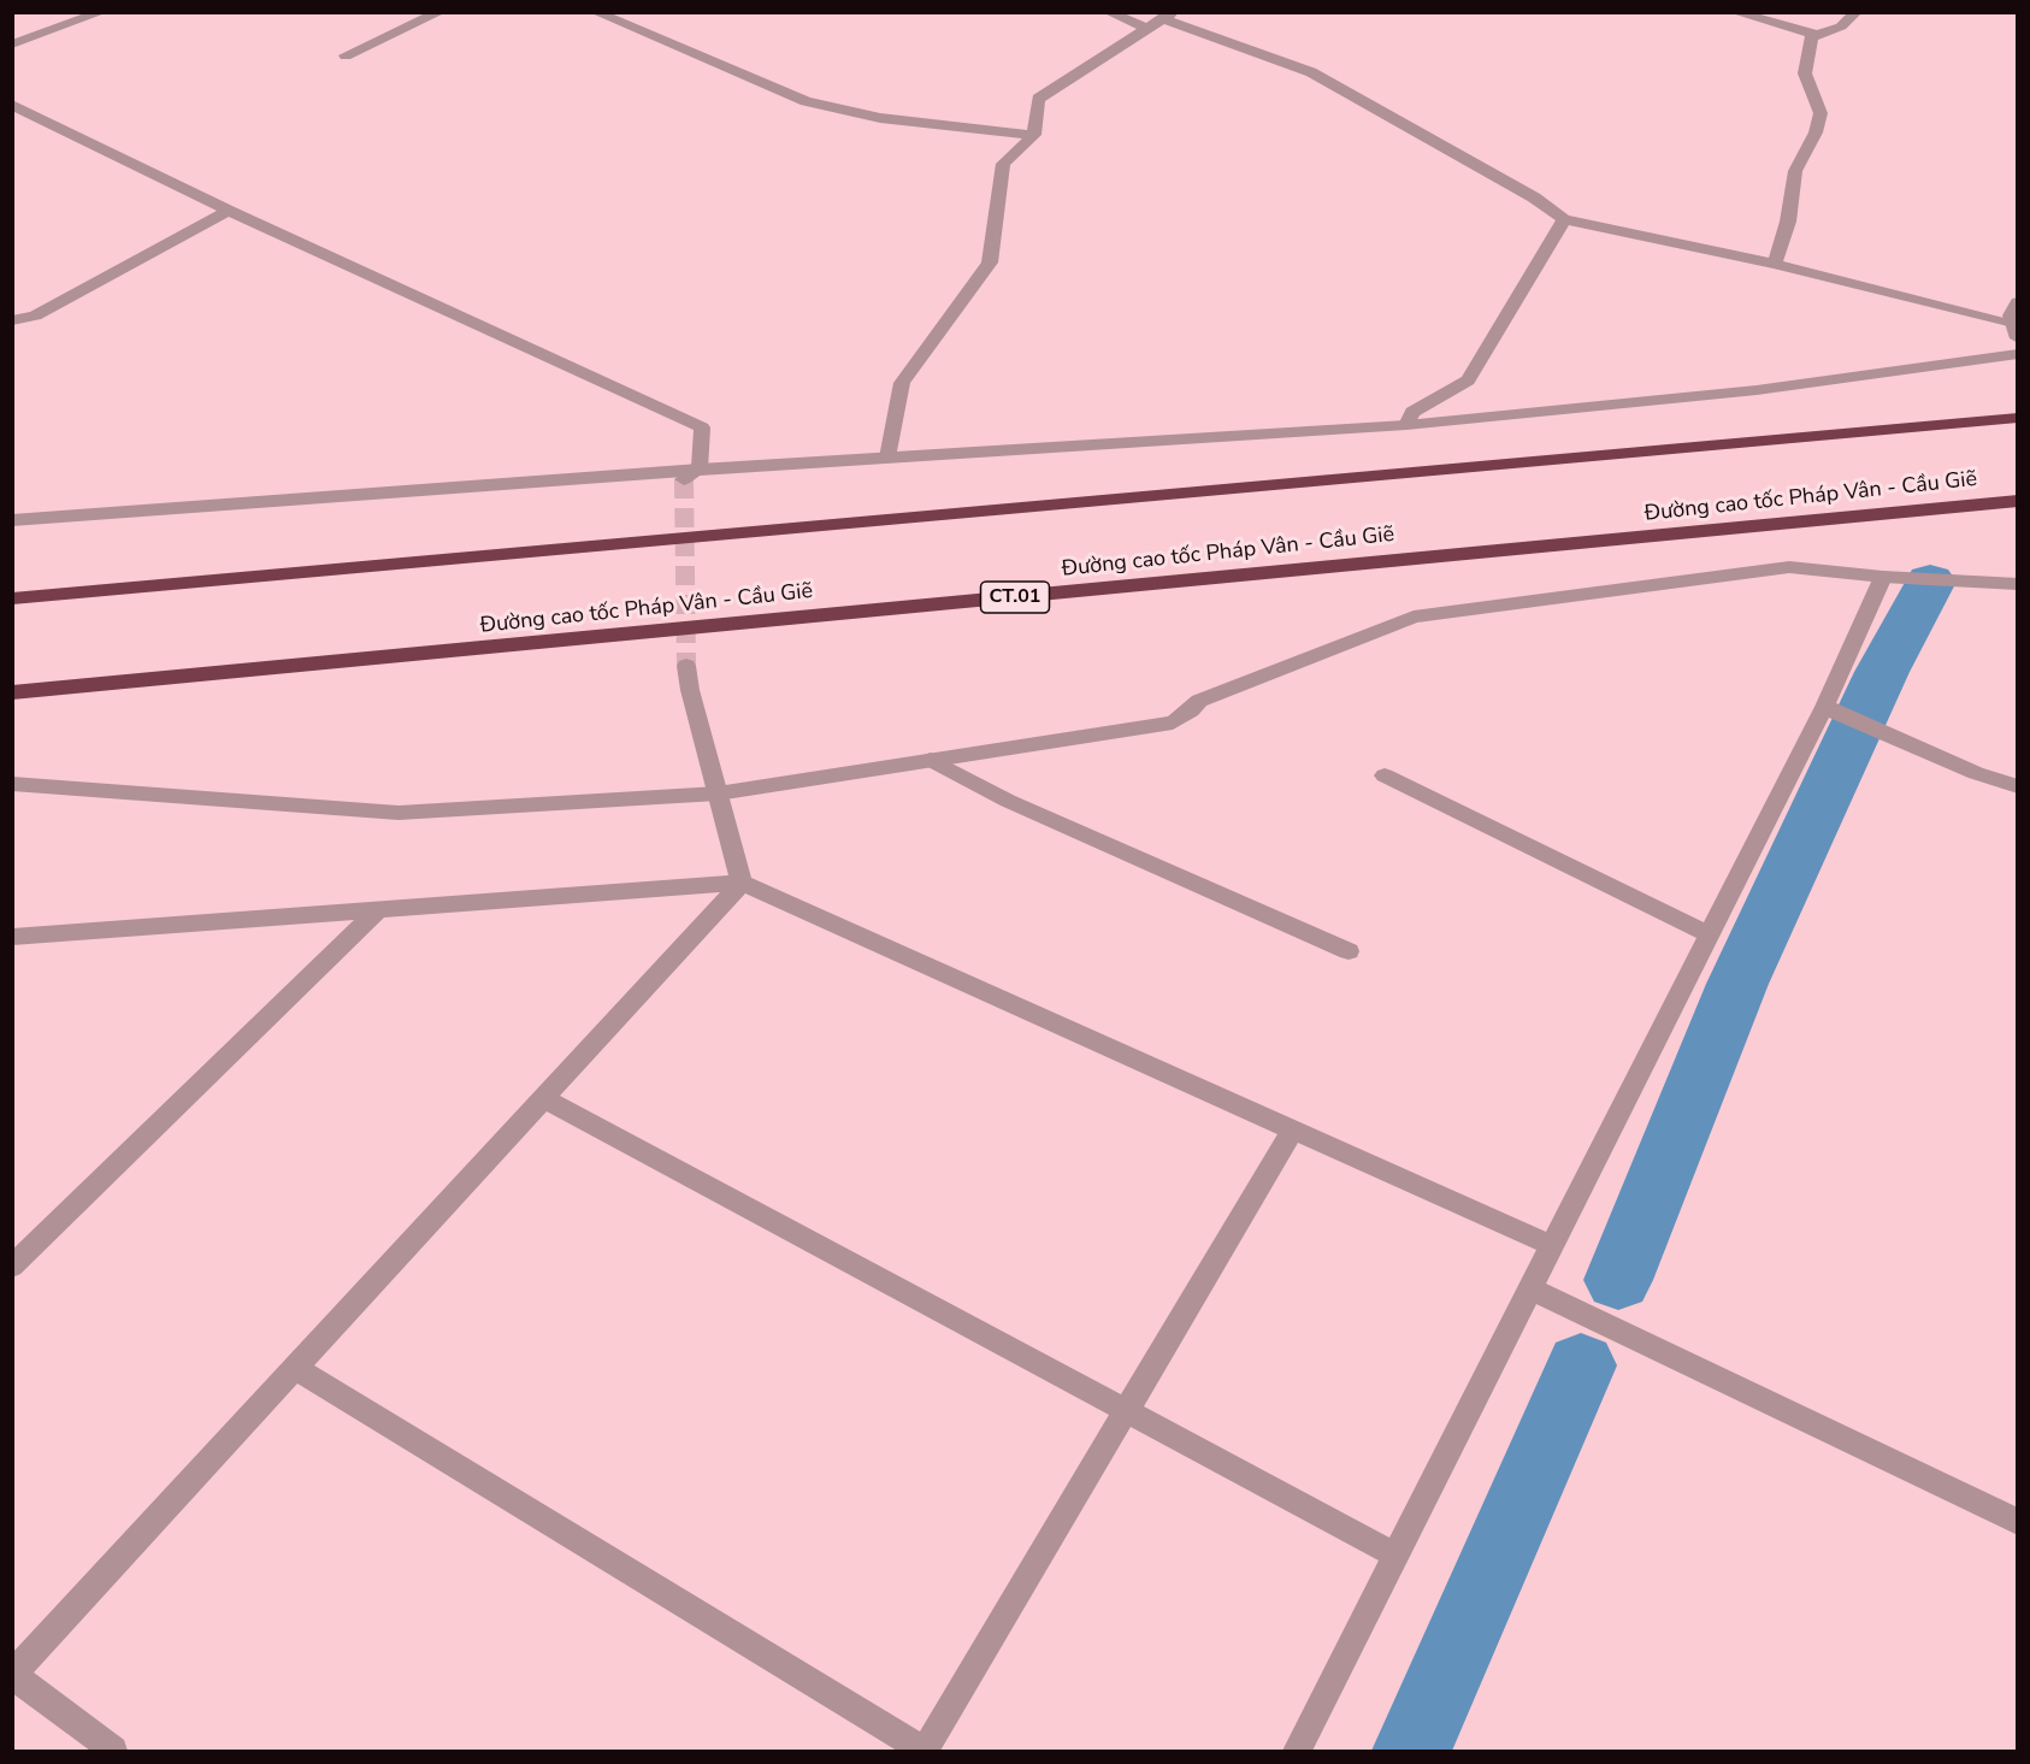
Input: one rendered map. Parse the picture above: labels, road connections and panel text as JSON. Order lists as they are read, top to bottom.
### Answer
{
  "streets": {
    "highway": ["Đường cao tốc Pháp Vân - Cầu Giẽ", "CT.01"]
  }
}
